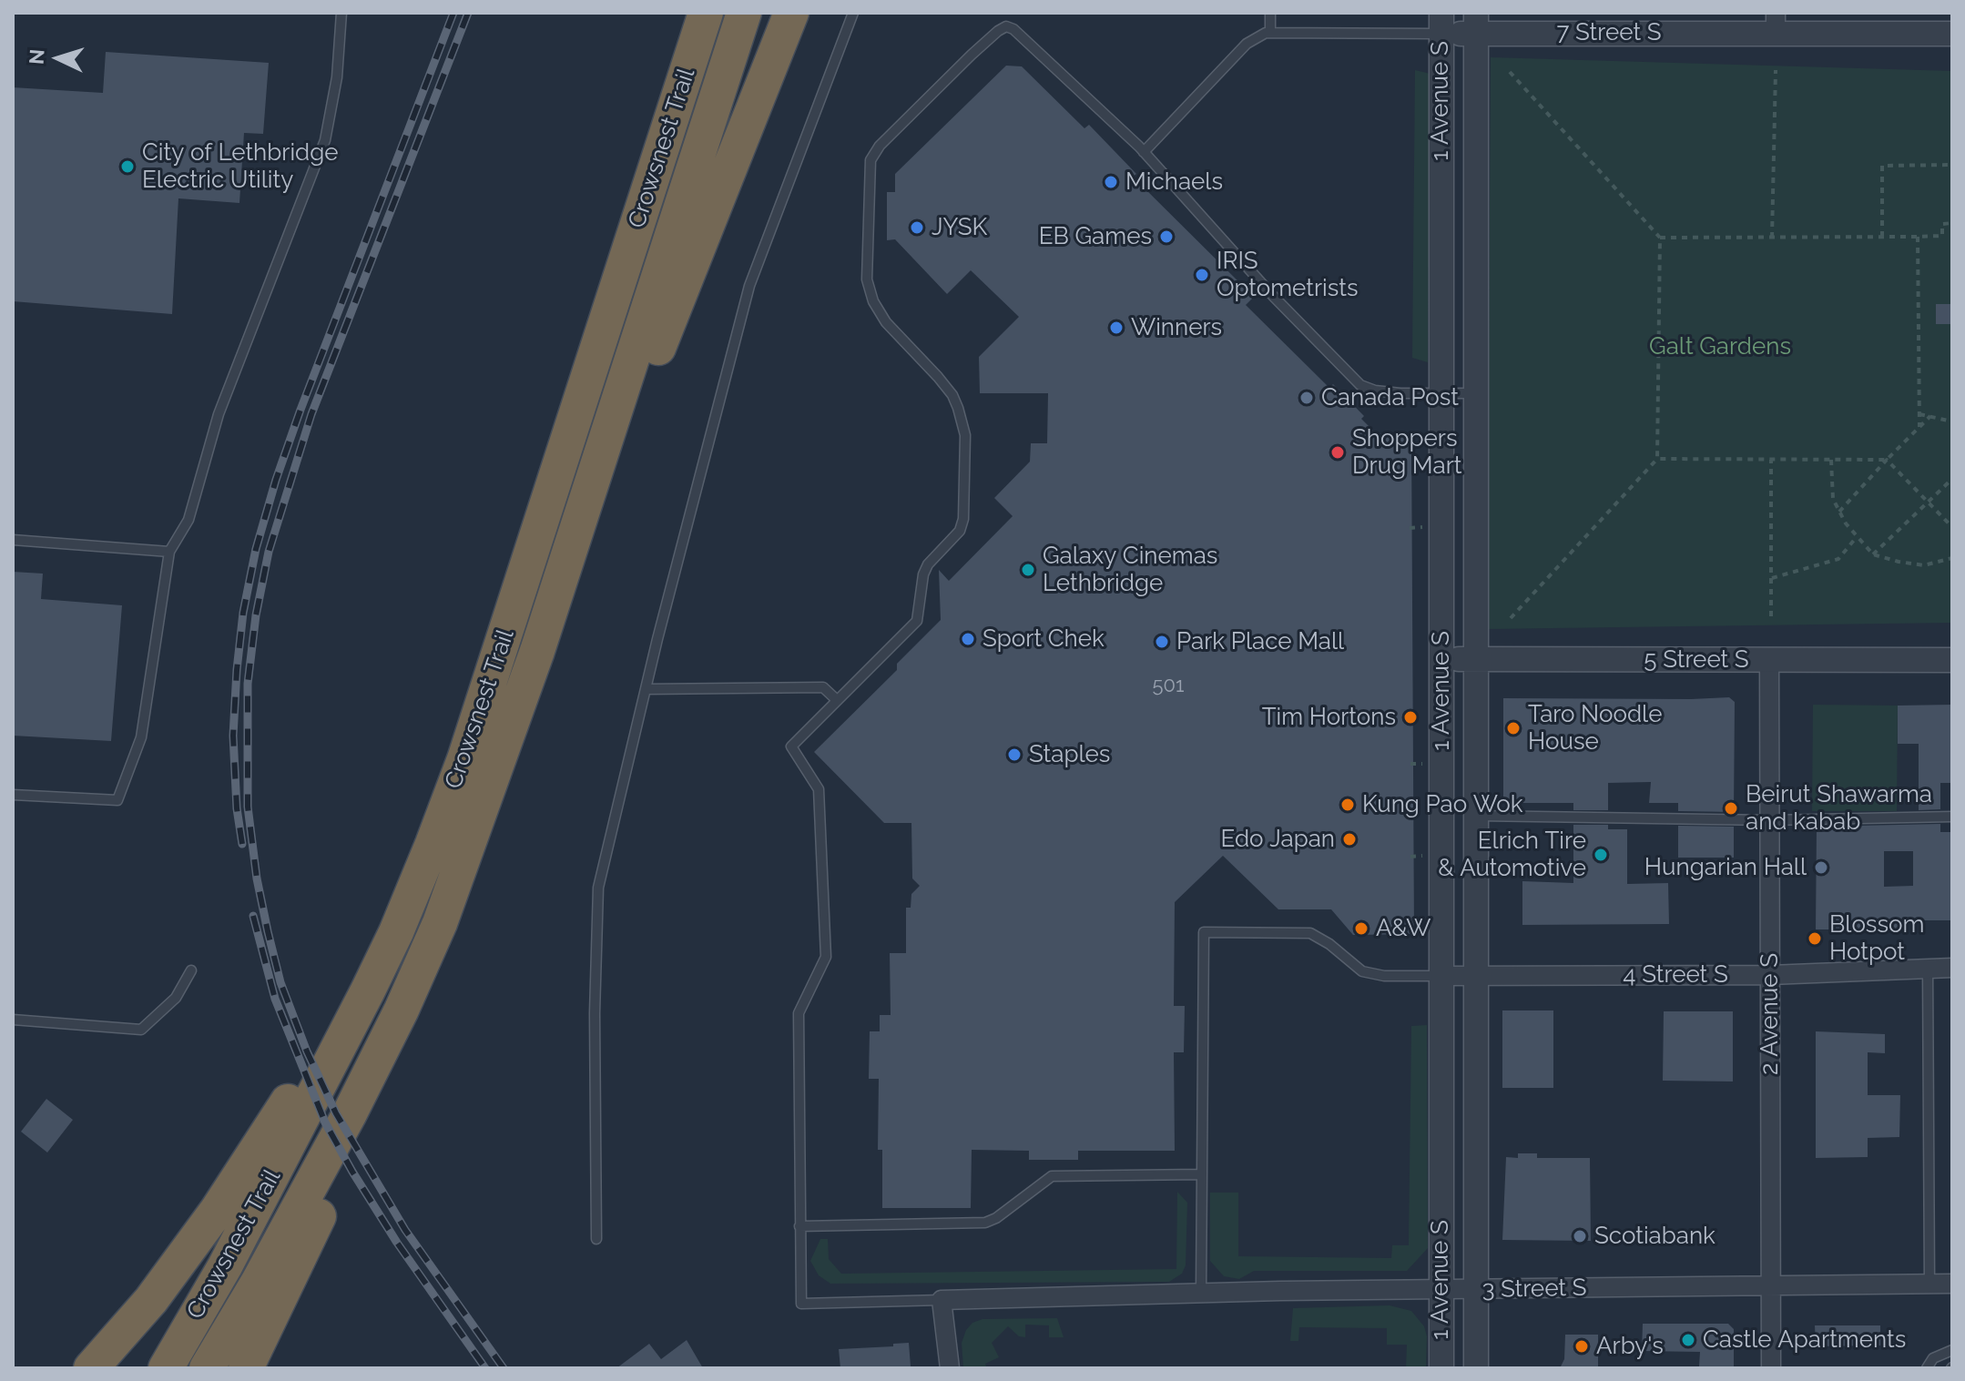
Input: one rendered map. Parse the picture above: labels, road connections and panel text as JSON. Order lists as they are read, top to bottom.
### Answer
{
  "streets": {
    "highway": ["Crowsnest Trail"],
    "street": [
      "7 Street S",
      "1 Avenue S",
      "5 Street S",
      "4 Street S",
      "2 Avenue S",
      "3 Street S"
    ]
  },
  "crossings": [
    ["7 Street S", "1 Avenue S"],
    ["1 Avenue S", "5 Street S"],
    ["1 Avenue S", "4 Street S"],
    ["1 Avenue S", "3 Street S"],
    ["5 Street S", "2 Avenue S"],
    ["4 Street S", "2 Avenue S"],
    ["2 Avenue S", "3 Street S"]
  ],
  "parks": ["Galt Gardens"],
  "places": [
    "City of Lethbridge Electric Utility",
    "Michaels",
    "JYSK",
    "EB Games",
    "IRIS Optometrists",
    "Winners",
    "Canada Post",
    "Shoppers Drug Mart",
    "Galaxy Cinemas Lethbridge",
    "Sport Chek",
    "Park Place Mall",
    "Tim Hortons",
    "Taro Noodle House",
    "Staples",
    "Kung Pao Wok",
    "Beirut Shawarma and kabab",
    "Edo Japan",
    "Elrich Tire & Automotive",
    "Hungarian Hall",
    "A&W",
    "Blossom Hotpot",
    "Scotiabank",
    "Castle Apartments",
    "Arby's"
  ],
  "house_numbers": ["501"],
  "north": "left"
}
